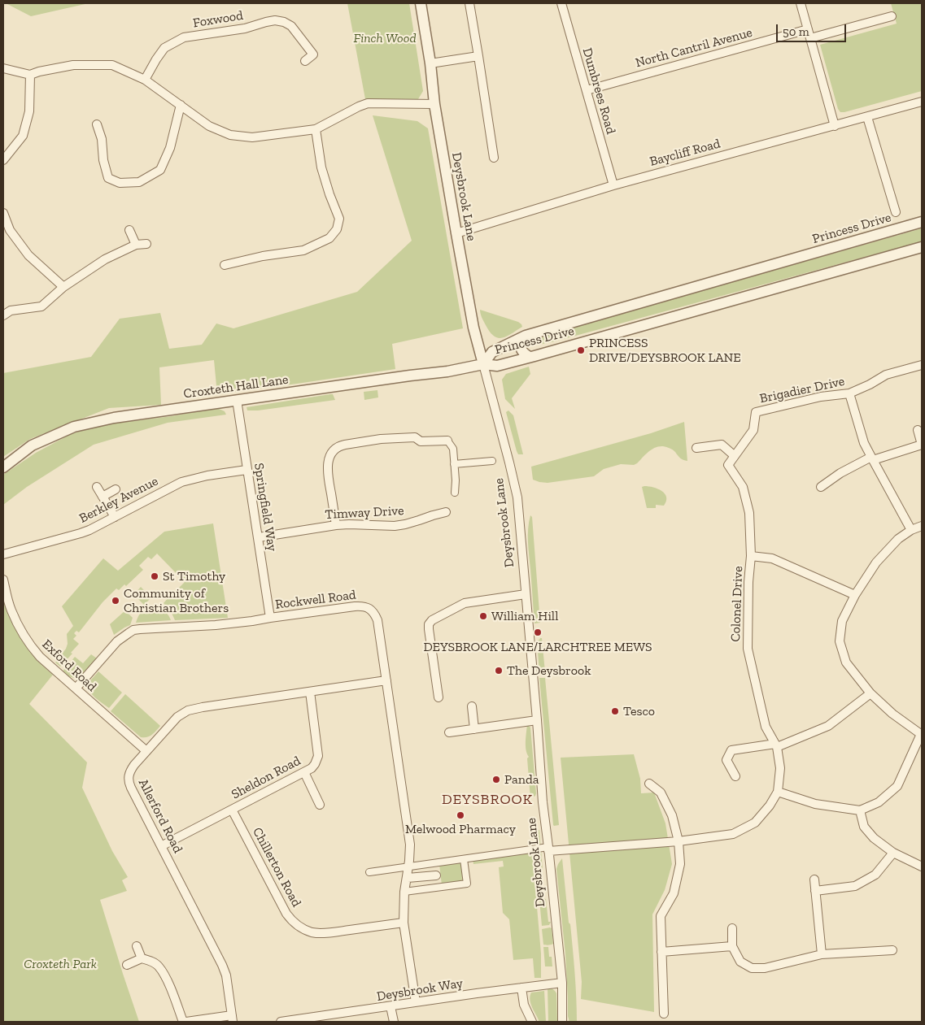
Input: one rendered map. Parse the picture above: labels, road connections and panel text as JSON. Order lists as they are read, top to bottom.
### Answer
{
  "streets": {
    "street": [
      "Foxwood",
      "North Cantril Avenue",
      "Dumbrees Road",
      "Baycliff Road",
      "Deysbrook Lane",
      "Princess Drive",
      "Croxteth Hall Lane",
      "Brigadier Drive",
      "Berkley Avenue",
      "Springfield Way",
      "Timway Drive",
      "Rockwell Road",
      "Colonel Drive",
      "Exford Road",
      "Sheldon Road",
      "Allerford Road",
      "Chillerton Road",
      "Deysbrook Way"
    ]
  },
  "crossings": [
    ["North Cantril Avenue", "Dumbrees Road"],
    ["Dumbrees Road", "Baycliff Road"],
    ["Baycliff Road", "Deysbrook Lane"],
    ["Deysbrook Lane", "Princess Drive"],
    ["Deysbrook Lane", "Croxteth Hall Lane"],
    ["Deysbrook Lane", "Colonel Drive"],
    ["Deysbrook Lane", "Deysbrook Way"],
    ["Princess Drive", "Croxteth Hall Lane"],
    ["Croxteth Hall Lane", "Springfield Way"],
    ["Brigadier Drive", "Colonel Drive"],
    ["Berkley Avenue", "Springfield Way"],
    ["Springfield Way", "Timway Drive"],
    ["Springfield Way", "Rockwell Road"],
    ["Rockwell Road", "Exford Road"],
    ["Rockwell Road", "Allerford Road"],
    ["Rockwell Road", "Chillerton Road"],
    ["Rockwell Road", "Deysbrook Way"],
    ["Exford Road", "Allerford Road"],
    ["Sheldon Road", "Allerford Road"],
    ["Sheldon Road", "Chillerton Road"]
  ],
  "districts": ["DEYSBROOK"],
  "parks": ["Finch Wood", "Croxteth Park"],
  "places": [
    "PRINCESS DRIVE/DEYSBROOK LANE",
    "St Timothy",
    "Community of Christian Brothers",
    "William Hill",
    "DEYSBROOK LANE/LARCHTREE MEWS",
    "The Deysbrook",
    "Tesco",
    "Panda",
    "Melwood Pharmacy"
  ],
  "scale_bar": "50 m"
}
